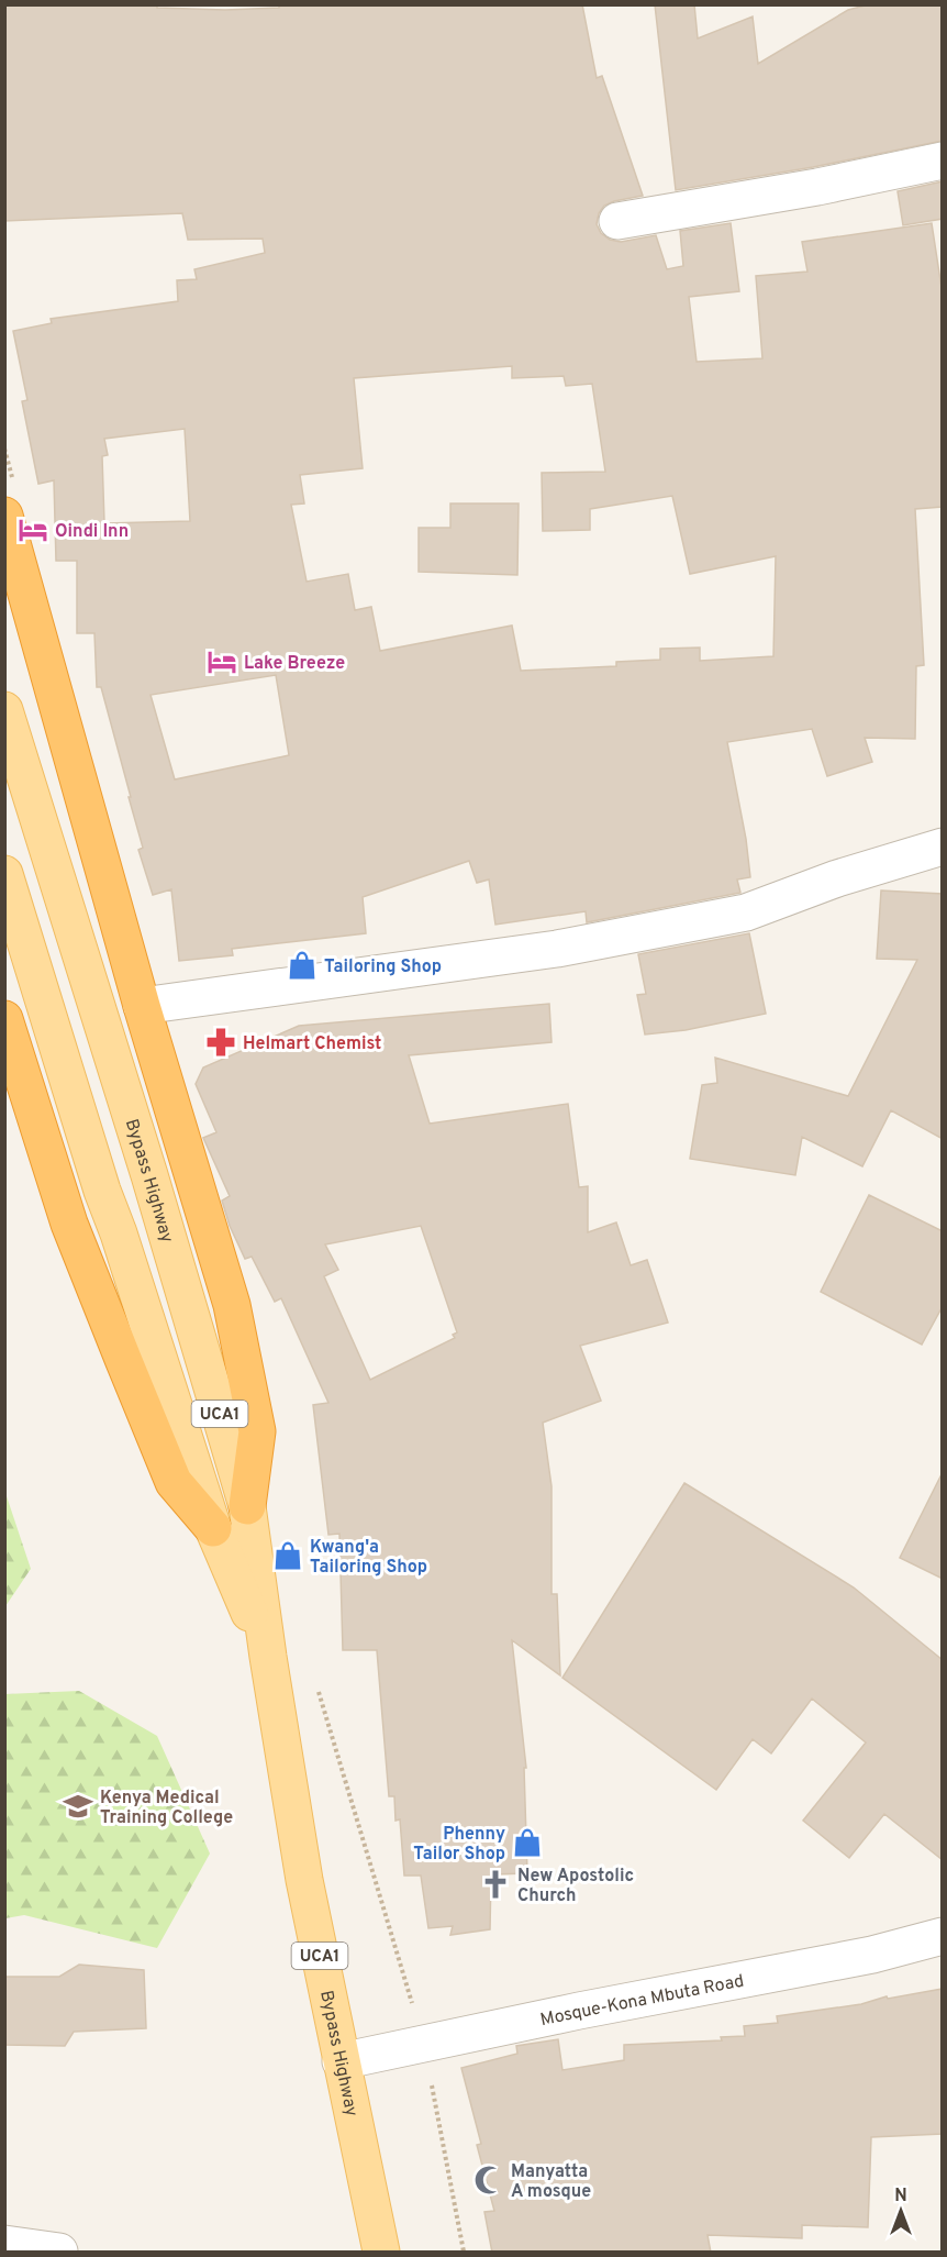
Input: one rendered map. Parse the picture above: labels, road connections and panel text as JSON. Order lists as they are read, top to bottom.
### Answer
{
  "streets": {
    "main road": ["Bypass Highway", "UCA1"],
    "street": ["Mosque-Kona Mbuta Road"]
  },
  "crossings": [
    ["Bypass Highway", "Mosque-Kona Mbuta Road"]
  ],
  "places": {
    "hotel": ["Oindi Inn", "Lake Breeze"],
    "shop": ["Tailoring Shop", "Kwang'a Tailoring Shop", "Phenny Tailor Shop"],
    "pharmacy": ["Helmart Chemist"],
    "school or university": ["Kenya Medical Training College"],
    "church": ["New Apostolic Church"],
    "mosque": ["Manyatta A mosque"]
  },
  "north": "top"
}
